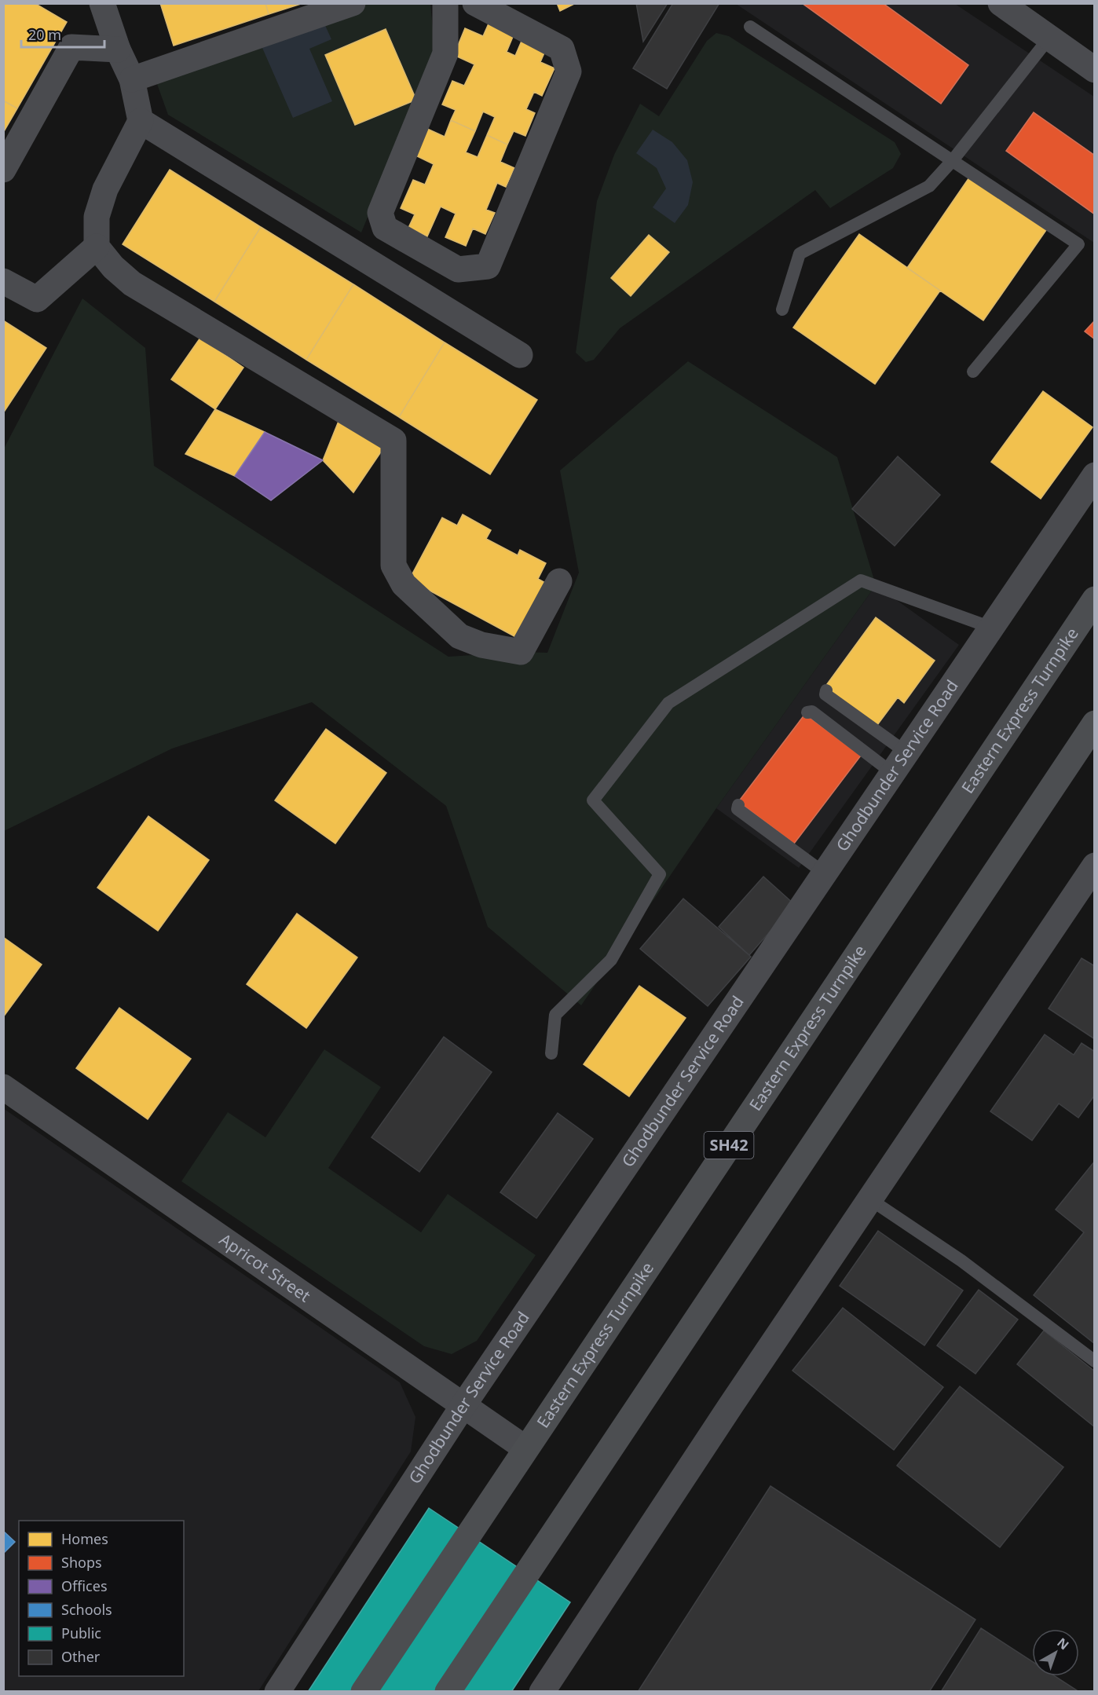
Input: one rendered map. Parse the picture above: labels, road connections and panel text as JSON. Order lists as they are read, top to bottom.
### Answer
{
  "streets": {
    "main road": ["Eastern Express Turnpike", "SH42"],
    "street": ["Ghodbunder Service Road", "Apricot Street"]
  },
  "crossings": [
    ["Eastern Express Turnpike", "Apricot Street"],
    ["Ghodbunder Service Road", "Apricot Street"]
  ],
  "legend": [
    "Homes",
    "Shops",
    "Offices",
    "Schools",
    "Public",
    "Other"
  ],
  "scale_bar": "20 m",
  "north": "top right"
}
